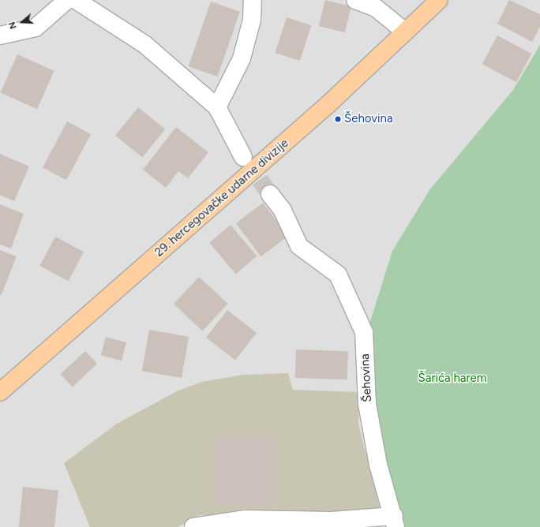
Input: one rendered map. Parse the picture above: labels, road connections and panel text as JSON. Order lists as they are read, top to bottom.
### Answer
{
  "streets": {
    "main road": ["29. hercegovačke udarne divizije"],
    "street": ["Šehovina"]
  },
  "parks": ["Šarića harem"],
  "places": ["Šehovina"],
  "north": "left"
}
